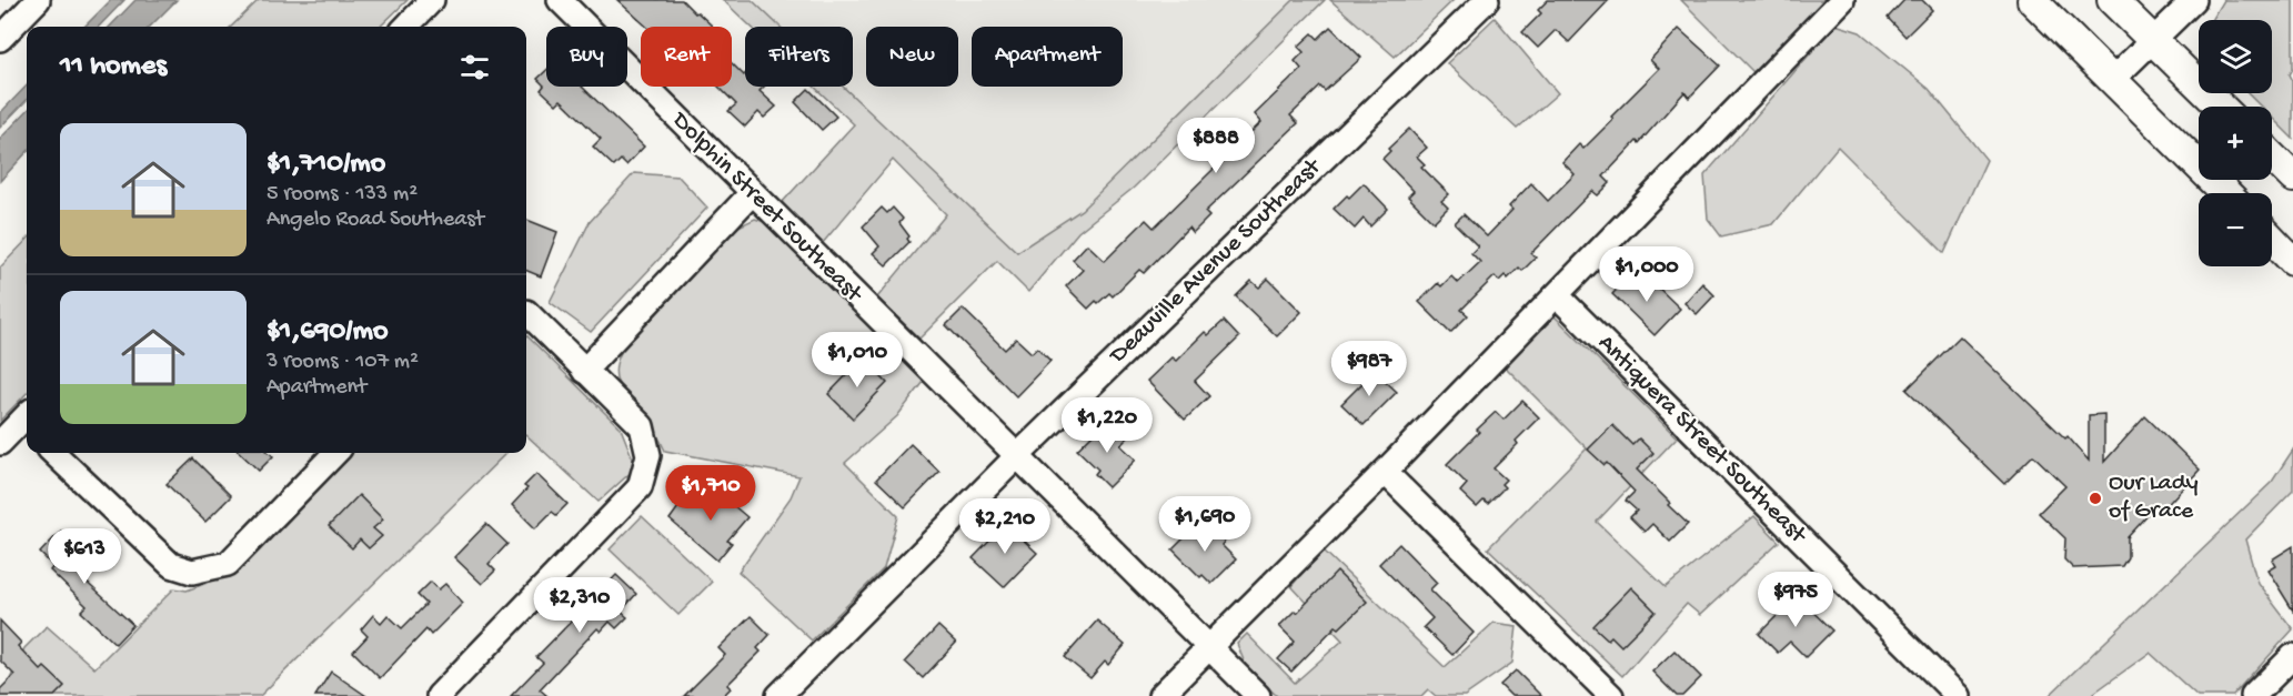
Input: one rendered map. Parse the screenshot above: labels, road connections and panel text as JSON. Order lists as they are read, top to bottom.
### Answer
{
  "streets": {
    "street": ["Dolphin Street Southeast", "Deauville Avenue Southeast", "Antiquera Street Southeast"]
  },
  "crossings": [
    ["Dolphin Street Southeast", "Deauville Avenue Southeast"]
  ],
  "places": ["Our Lady of Grace"],
  "page": {
    "map_buttons": ["+", "−"],
    "chip": [
      "Buy",
      "Rent",
      "Filters",
      "New",
      "Apartment"
    ],
    "heading": "11 homes",
    "list": [
      {
        "name": "$1,710/mo",
        "note": "5 rooms · 133 m² · Angelo Road Southeast"
      },
      {
        "name": "$1,690/mo",
        "note": "3 rooms · 107 m² · Apartment"
      }
    ],
    "price": [
      "$888",
      "$1,000",
      "$1,010",
      "$987",
      "$1,220",
      "$1,710",
      "$1,690",
      "$2,210",
      "$613",
      "$975",
      "$2,310"
    ]
  }
}
